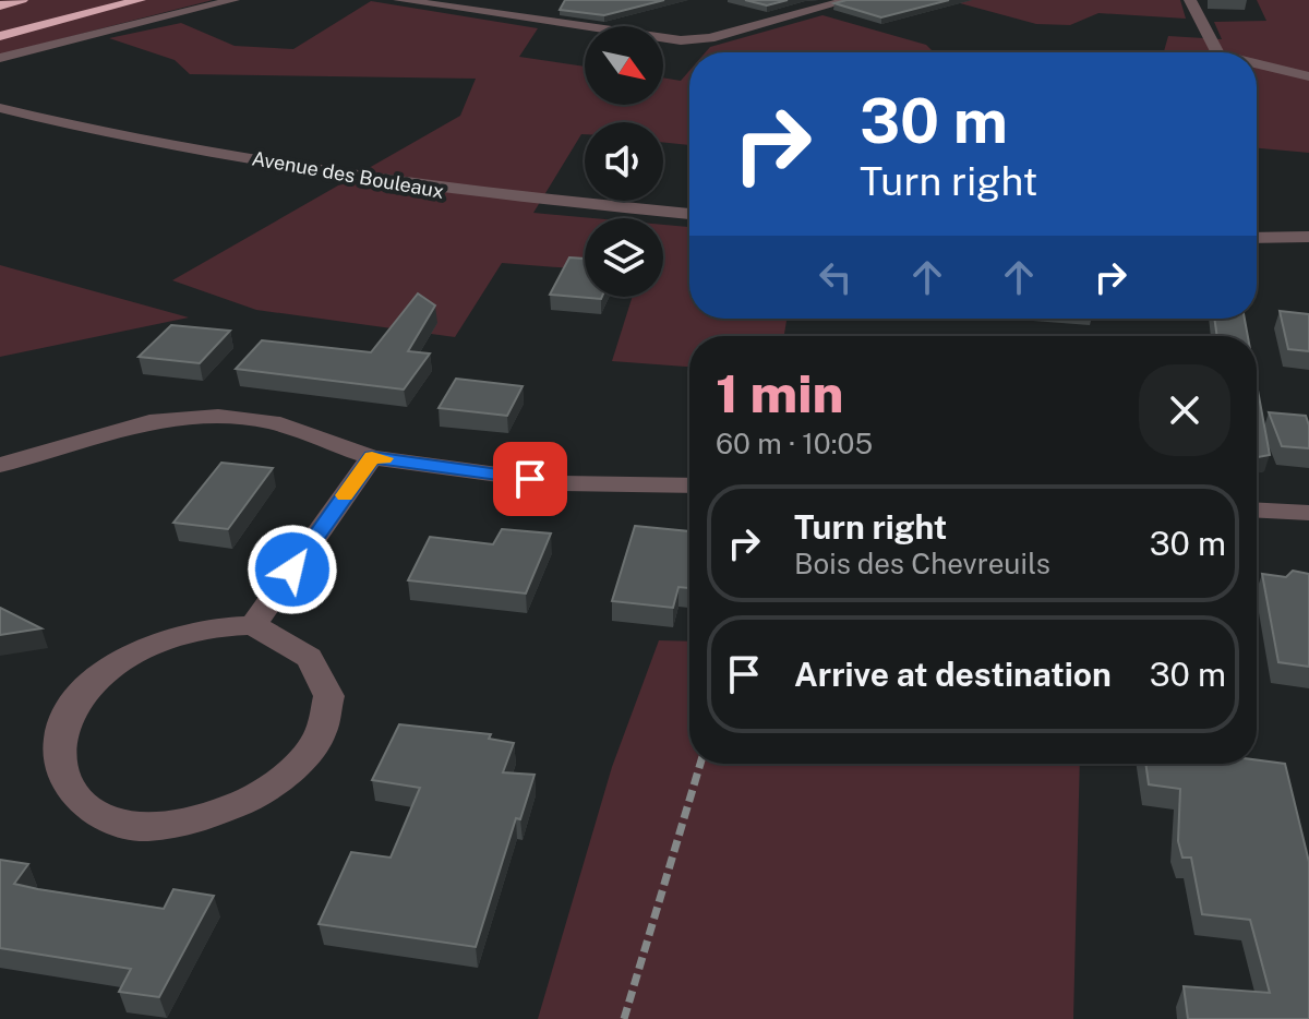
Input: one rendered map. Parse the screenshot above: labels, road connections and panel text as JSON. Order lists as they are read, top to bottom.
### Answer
{
  "streets": {
    "street": ["Avenue des Bouleaux"]
  },
  "north": "bottom right",
  "page": {
    "turn": ["30 m", "Turn right"],
    "heading": ["1 min", "60 m · 10:05"],
    "list": [
      {
        "name": "Turn right",
        "note": "Bois des Chevreuils",
        "value": "30 m"
      },
      {
        "name": "Arrive at destination",
        "value": "30 m"
      }
    ]
  }
}
